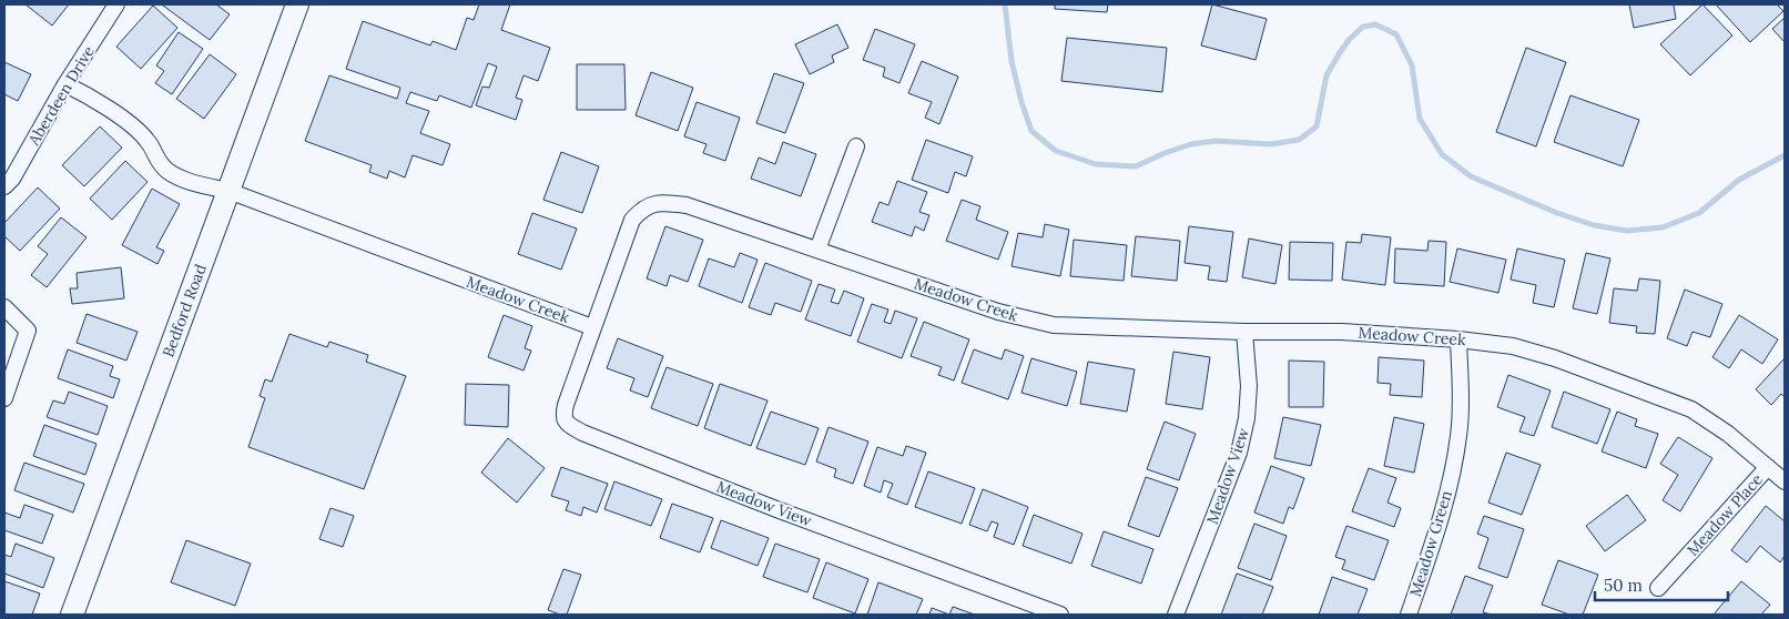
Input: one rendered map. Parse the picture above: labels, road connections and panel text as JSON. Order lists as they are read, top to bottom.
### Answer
{
  "streets": {
    "main road": ["Bedford Road"],
    "street": [
      "Aberdeen Drive",
      "Meadow Creek",
      "Meadow View",
      "Meadow Place",
      "Meadow Green"
    ]
  },
  "crossings": [
    ["Aberdeen Drive", "Meadow Creek"],
    ["Meadow Creek", "Bedford Road"],
    ["Meadow Creek", "Meadow View"],
    ["Meadow Creek", "Meadow Place"],
    ["Meadow Creek", "Meadow Green"]
  ],
  "scale_bar": "50 m"
}
